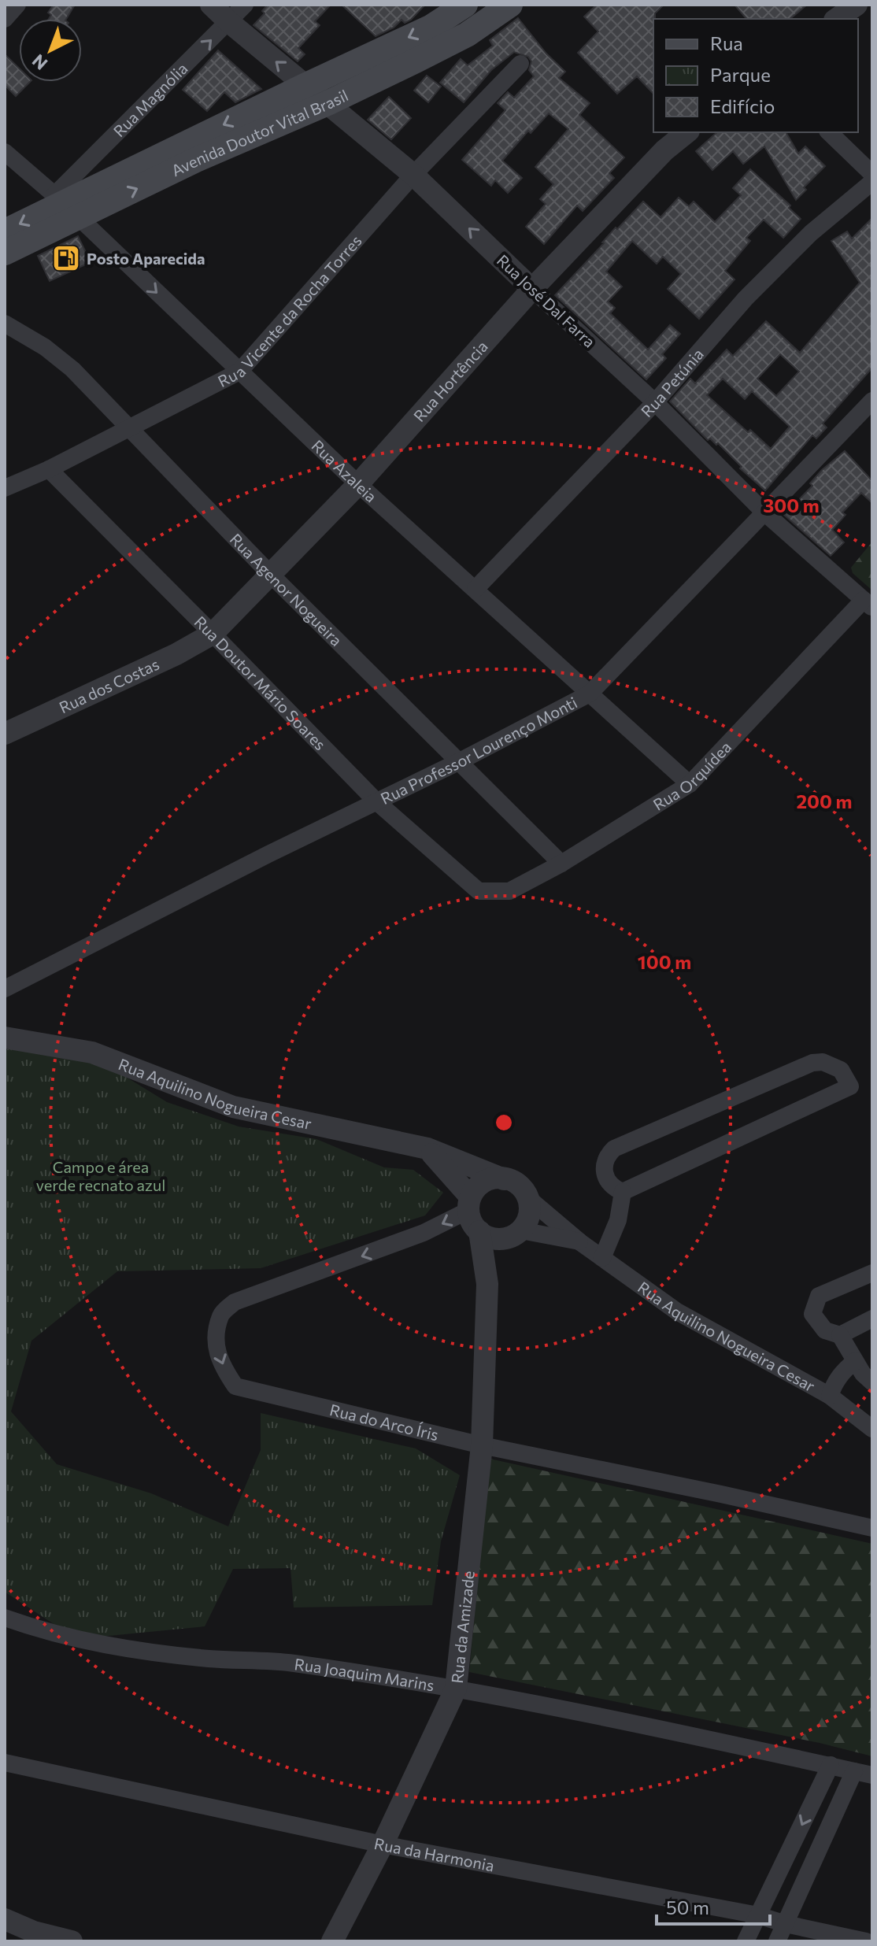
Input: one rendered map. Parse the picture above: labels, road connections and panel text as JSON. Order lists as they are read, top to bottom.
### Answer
{
  "streets": {
    "main road": ["Avenida Doutor Vital Brasil"],
    "street": [
      "Rua Magnólia",
      "Rua José Dal Farra",
      "Rua Vicente da Rocha Torres",
      "Rua Hortência",
      "Rua Petúnia",
      "Rua Azaleia",
      "Rua Agenor Nogueira",
      "Rua Doutor Mário Soares",
      "Rua dos Costas",
      "Rua Professor Lourenço Monti",
      "Rua Orquídea",
      "Rua Aquilino Nogueira Cesar",
      "Rua do Arco Íris",
      "Rua da Amizade",
      "Rua Joaquim Marins",
      "Rua da Harmonia"
    ]
  },
  "crossings": [
    ["Rua Magnólia", "Avenida Doutor Vital Brasil"],
    ["Rua Magnólia", "Rua José Dal Farra"],
    ["Rua Magnólia", "Rua Azaleia"],
    ["Avenida Doutor Vital Brasil", "Rua José Dal Farra"],
    ["Avenida Doutor Vital Brasil", "Rua Azaleia"],
    ["Rua José Dal Farra", "Rua Vicente da Rocha Torres"],
    ["Rua José Dal Farra", "Rua Hortência"],
    ["Rua José Dal Farra", "Rua Petúnia"],
    ["Rua José Dal Farra", "Rua Professor Lourenço Monti"],
    ["Rua José Dal Farra", "Rua Orquídea"],
    ["Rua Vicente da Rocha Torres", "Rua Azaleia"],
    ["Rua Vicente da Rocha Torres", "Rua Agenor Nogueira"],
    ["Rua Vicente da Rocha Torres", "Rua Doutor Mário Soares"],
    ["Rua Hortência", "Rua Azaleia"],
    ["Rua Hortência", "Rua Agenor Nogueira"],
    ["Rua Hortência", "Rua Doutor Mário Soares"],
    ["Rua Hortência", "Rua dos Costas"],
    ["Rua Petúnia", "Rua Azaleia"],
    ["Rua Azaleia", "Rua Professor Lourenço Monti"],
    ["Rua Azaleia", "Rua Orquídea"],
    ["Rua Agenor Nogueira", "Rua Professor Lourenço Monti"],
    ["Rua Agenor Nogueira", "Rua Orquídea"],
    ["Rua Doutor Mário Soares", "Rua dos Costas"],
    ["Rua Doutor Mário Soares", "Rua Professor Lourenço Monti"],
    ["Rua Doutor Mário Soares", "Rua Orquídea"],
    ["Rua Aquilino Nogueira Cesar", "Rua do Arco Íris"],
    ["Rua Aquilino Nogueira Cesar", "Rua da Amizade"],
    ["Rua do Arco Íris", "Rua da Amizade"],
    ["Rua da Amizade", "Rua Joaquim Marins"],
    ["Rua da Amizade", "Rua da Harmonia"]
  ],
  "one_way": ["Rua Magnólia"],
  "parks": ["Campo e área verde recnato azul"],
  "places": {
    "fuel station": ["Posto Aparecida"]
  },
  "legend": ["Rua", "Parque", "Edifício"],
  "scale_bar": "50 m",
  "north": "bottom left",
  "rings": ["300 m", "200 m", "100 m"]
}
